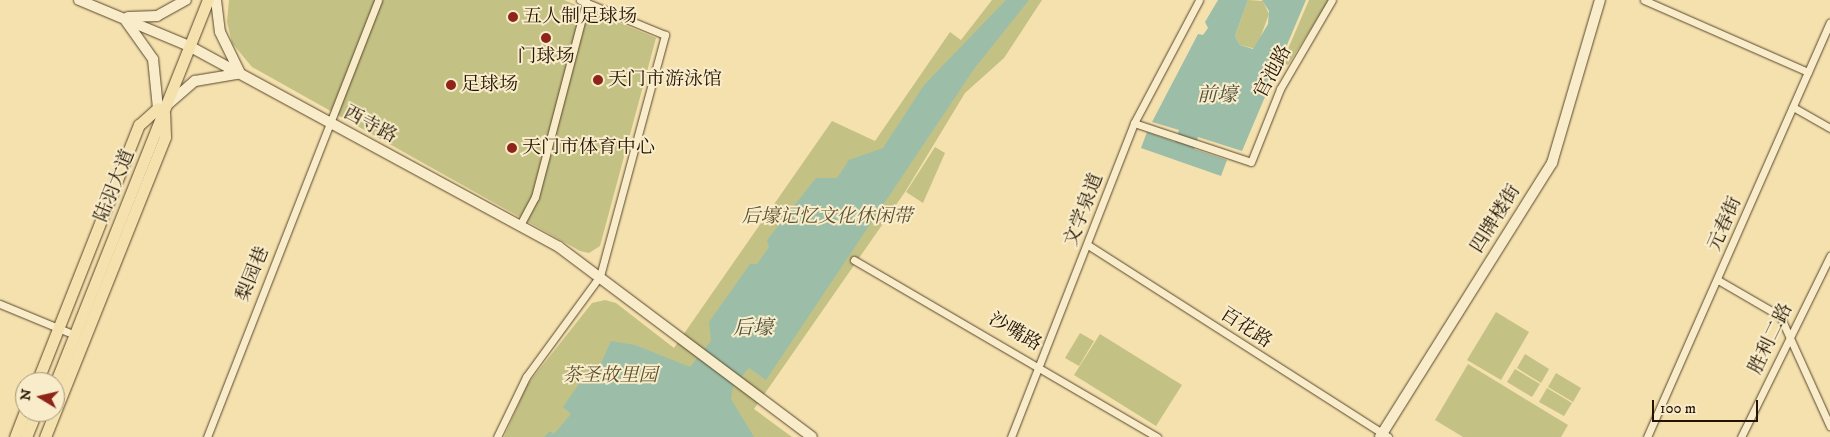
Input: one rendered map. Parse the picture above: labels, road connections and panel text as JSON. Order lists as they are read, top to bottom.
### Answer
{
  "streets": {
    "main road": ["陆羽大道"],
    "street": [
      "官池路",
      "西寺路",
      "文学泉道",
      "四牌楼街",
      "元春街",
      "梨园巷",
      "百花路",
      "沙嘴路",
      "胜利二路"
    ]
  },
  "crossings": [
    ["官池路", "文学泉道"],
    ["西寺路", "陆羽大道"],
    ["西寺路", "梨园巷"],
    ["文学泉道", "百花路"],
    ["文学泉道", "沙嘴路"],
    ["四牌楼街", "百花路"]
  ],
  "water": ["前壕", "后壕"],
  "parks": ["后壕记忆文化休闲带", "茶圣故里园"],
  "places": [
    "五人制足球场",
    "门球场",
    "天门市游泳馆",
    "足球场",
    "天门市体育中心"
  ],
  "scale_bar": "100 m",
  "north": "left"
}
